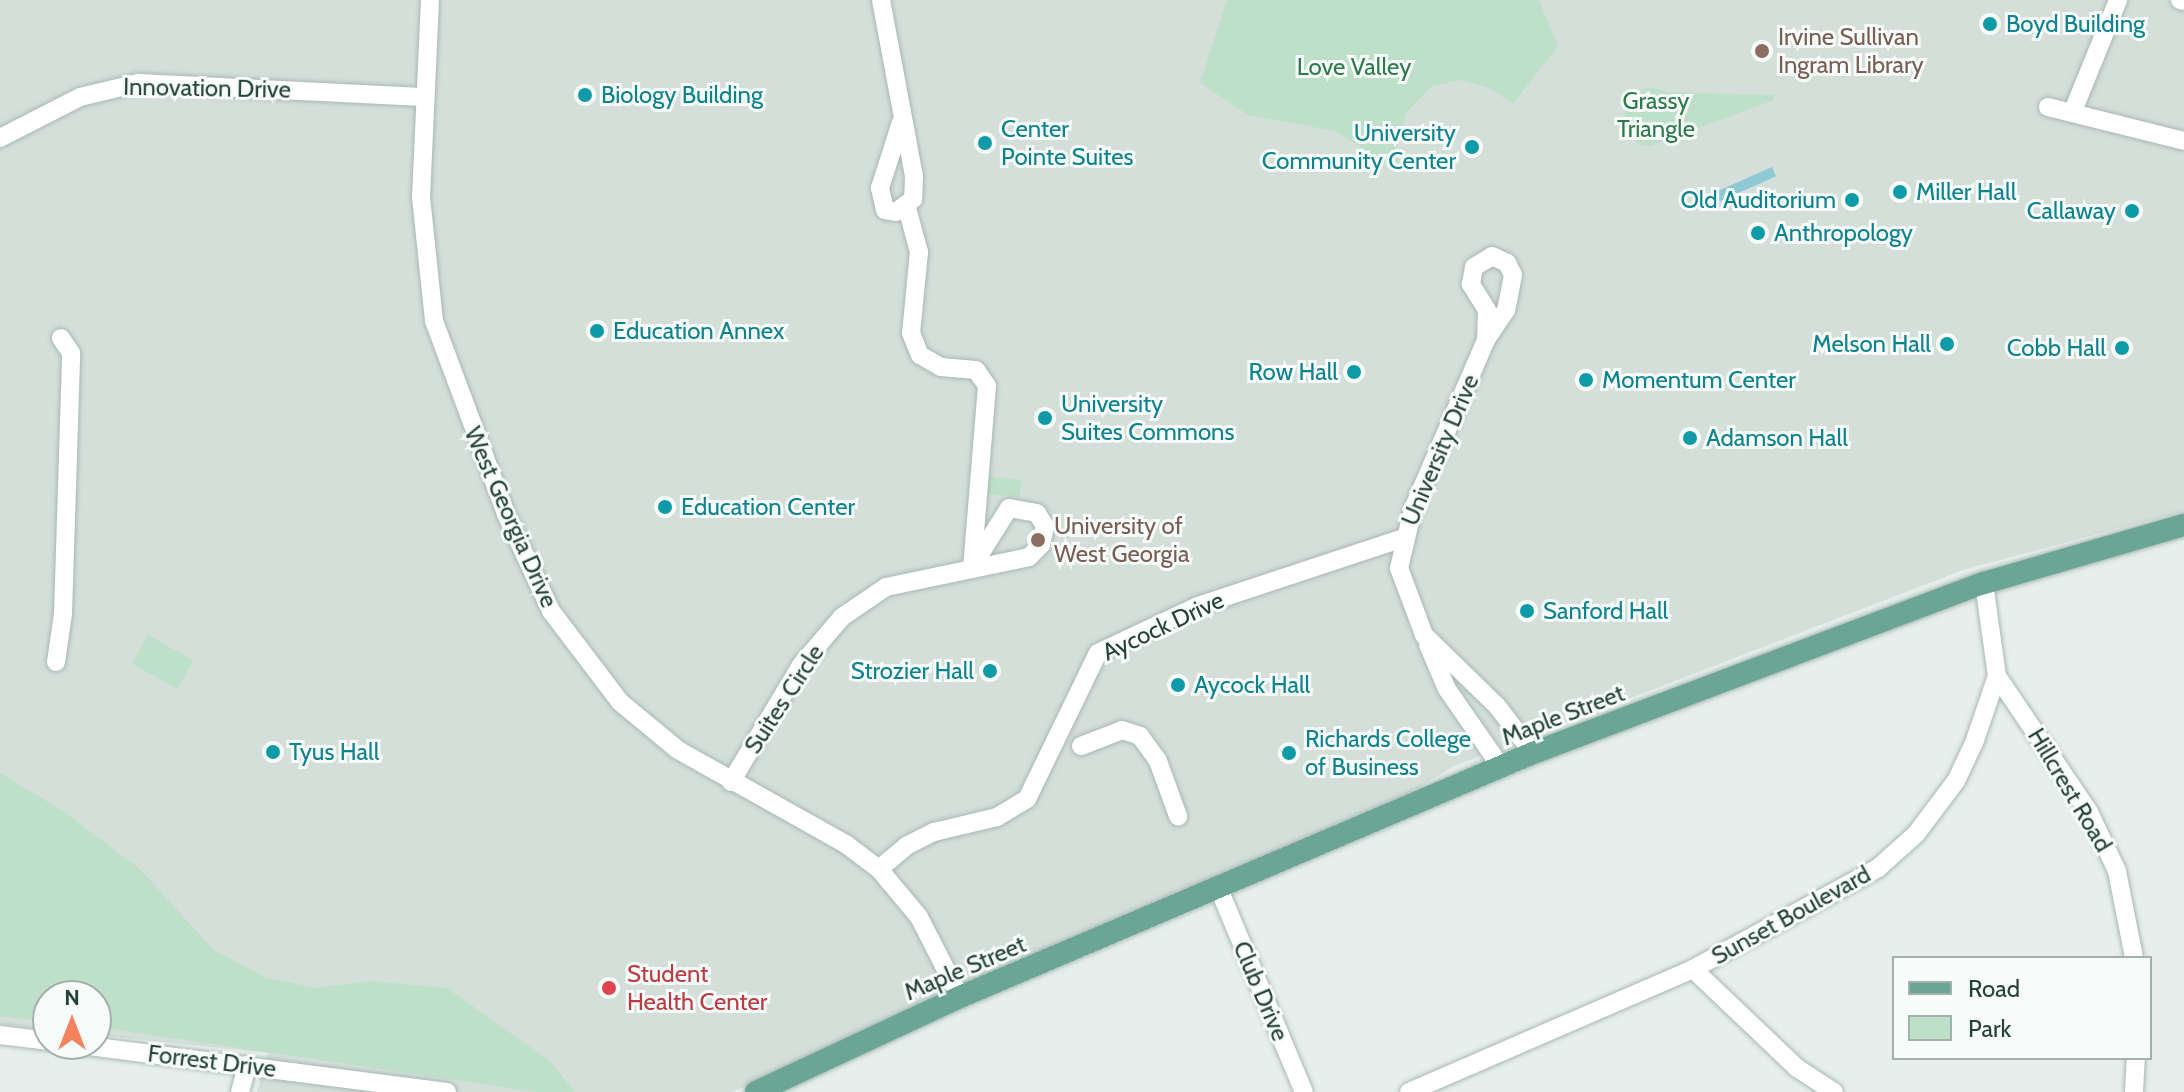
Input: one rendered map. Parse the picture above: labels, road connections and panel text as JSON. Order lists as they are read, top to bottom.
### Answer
{
  "streets": {
    "main road": ["Maple Street"],
    "street": [
      "Innovation Drive",
      "University Drive",
      "West Georgia Drive",
      "Aycock Drive",
      "Suites Circle",
      "Hillcrest Road",
      "Sunset Boulevard",
      "Club Drive",
      "Forrest Drive"
    ]
  },
  "crossings": [
    ["Innovation Drive", "West Georgia Drive"],
    ["University Drive", "Aycock Drive"],
    ["University Drive", "Maple Street"],
    ["West Georgia Drive", "Aycock Drive"],
    ["West Georgia Drive", "Suites Circle"],
    ["West Georgia Drive", "Maple Street"],
    ["Maple Street", "Sunset Boulevard"],
    ["Maple Street", "Club Drive"],
    ["Hillcrest Road", "Sunset Boulevard"]
  ],
  "parks": ["Love Valley", "Grassy Triangle"],
  "places": [
    "Boyd Building",
    "Irvine Sullivan Ingram Library",
    "Biology Building",
    "Center Pointe Suites",
    "University Community Center",
    "Miller Hall",
    "Old Auditorium",
    "Callaway",
    "Anthropology",
    "Education Annex",
    "Melson Hall",
    "Cobb Hall",
    "Row Hall",
    "Momentum Center",
    "University Suites Commons",
    "Adamson Hall",
    "Education Center",
    "University of West Georgia",
    "Sanford Hall",
    "Strozier Hall",
    "Aycock Hall",
    "Tyus Hall",
    "Richards College of Business",
    "Student Health Center"
  ],
  "legend": ["Road", "Park"],
  "north": "top"
}
